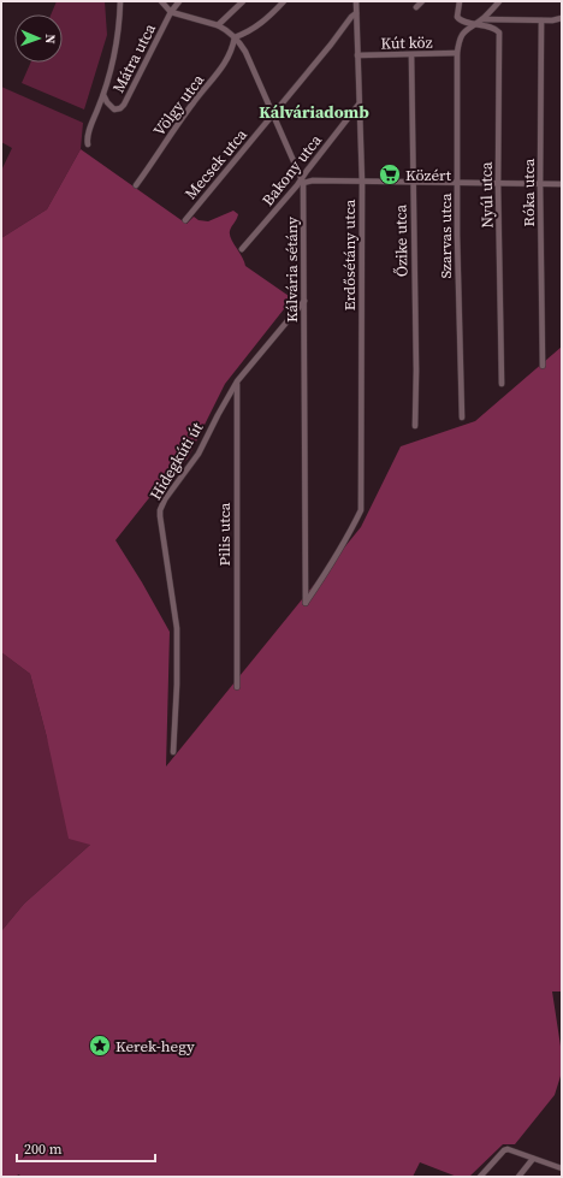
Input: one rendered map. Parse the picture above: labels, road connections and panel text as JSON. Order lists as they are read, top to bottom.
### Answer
{
  "streets": {
    "street": [
      "Kút köz",
      "Mátra utca",
      "Völgy utca",
      "Mecsek utca",
      "Bakony utca",
      "Róka utca",
      "Nyúl utca",
      "Szarvas utca",
      "Őzike utca",
      "Erdősétány utca",
      "Kálvária sétány",
      "Hidegkúti út",
      "Pilis utca"
    ]
  },
  "crossings": [
    ["Kút köz", "Szarvas utca"],
    ["Kút köz", "Őzike utca"],
    ["Kút köz", "Erdősétány utca"],
    ["Mátra utca", "Kálvária sétány"],
    ["Völgy utca", "Kálvária sétány"],
    ["Mecsek utca", "Erdősétány utca"],
    ["Mecsek utca", "Kálvária sétány"],
    ["Bakony utca", "Erdősétány utca"],
    ["Bakony utca", "Kálvária sétány"],
    ["Erdősétány utca", "Kálvária sétány"],
    ["Kálvária sétány", "Hidegkúti út"],
    ["Hidegkúti út", "Pilis utca"]
  ],
  "districts": ["Kálváriadomb"],
  "places": {
    "supermarket": ["Közért"],
    "place": ["Kerek-hegy"]
  },
  "scale_bar": "200 m",
  "north": "right"
}
